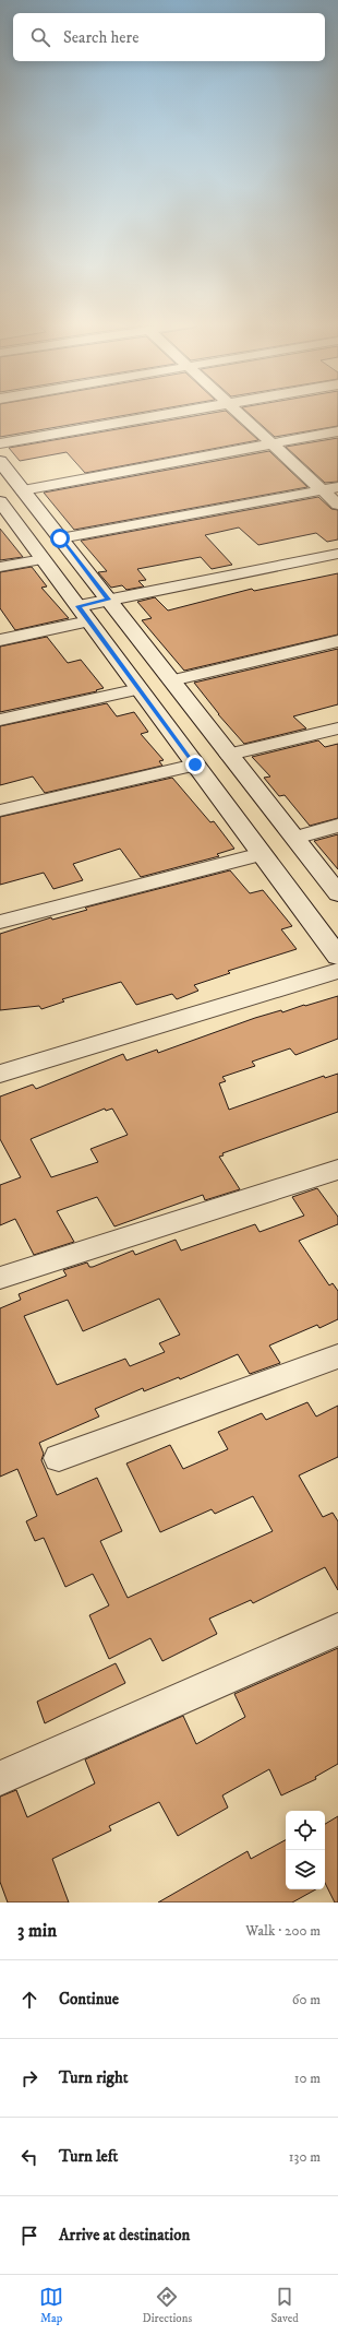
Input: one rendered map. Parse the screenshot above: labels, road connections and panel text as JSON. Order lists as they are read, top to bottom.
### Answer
{
  "page": {
    "search": "Search here",
    "heading": ["3 min", "Walk · 200 m"],
    "list": [
      ["Continue", "60 m"],
      ["Turn right", "10 m"],
      ["Turn left", "130 m"],
      "Arrive at destination"
    ],
    "nav": ["Map", "Directions", "Saved"]
  }
}
